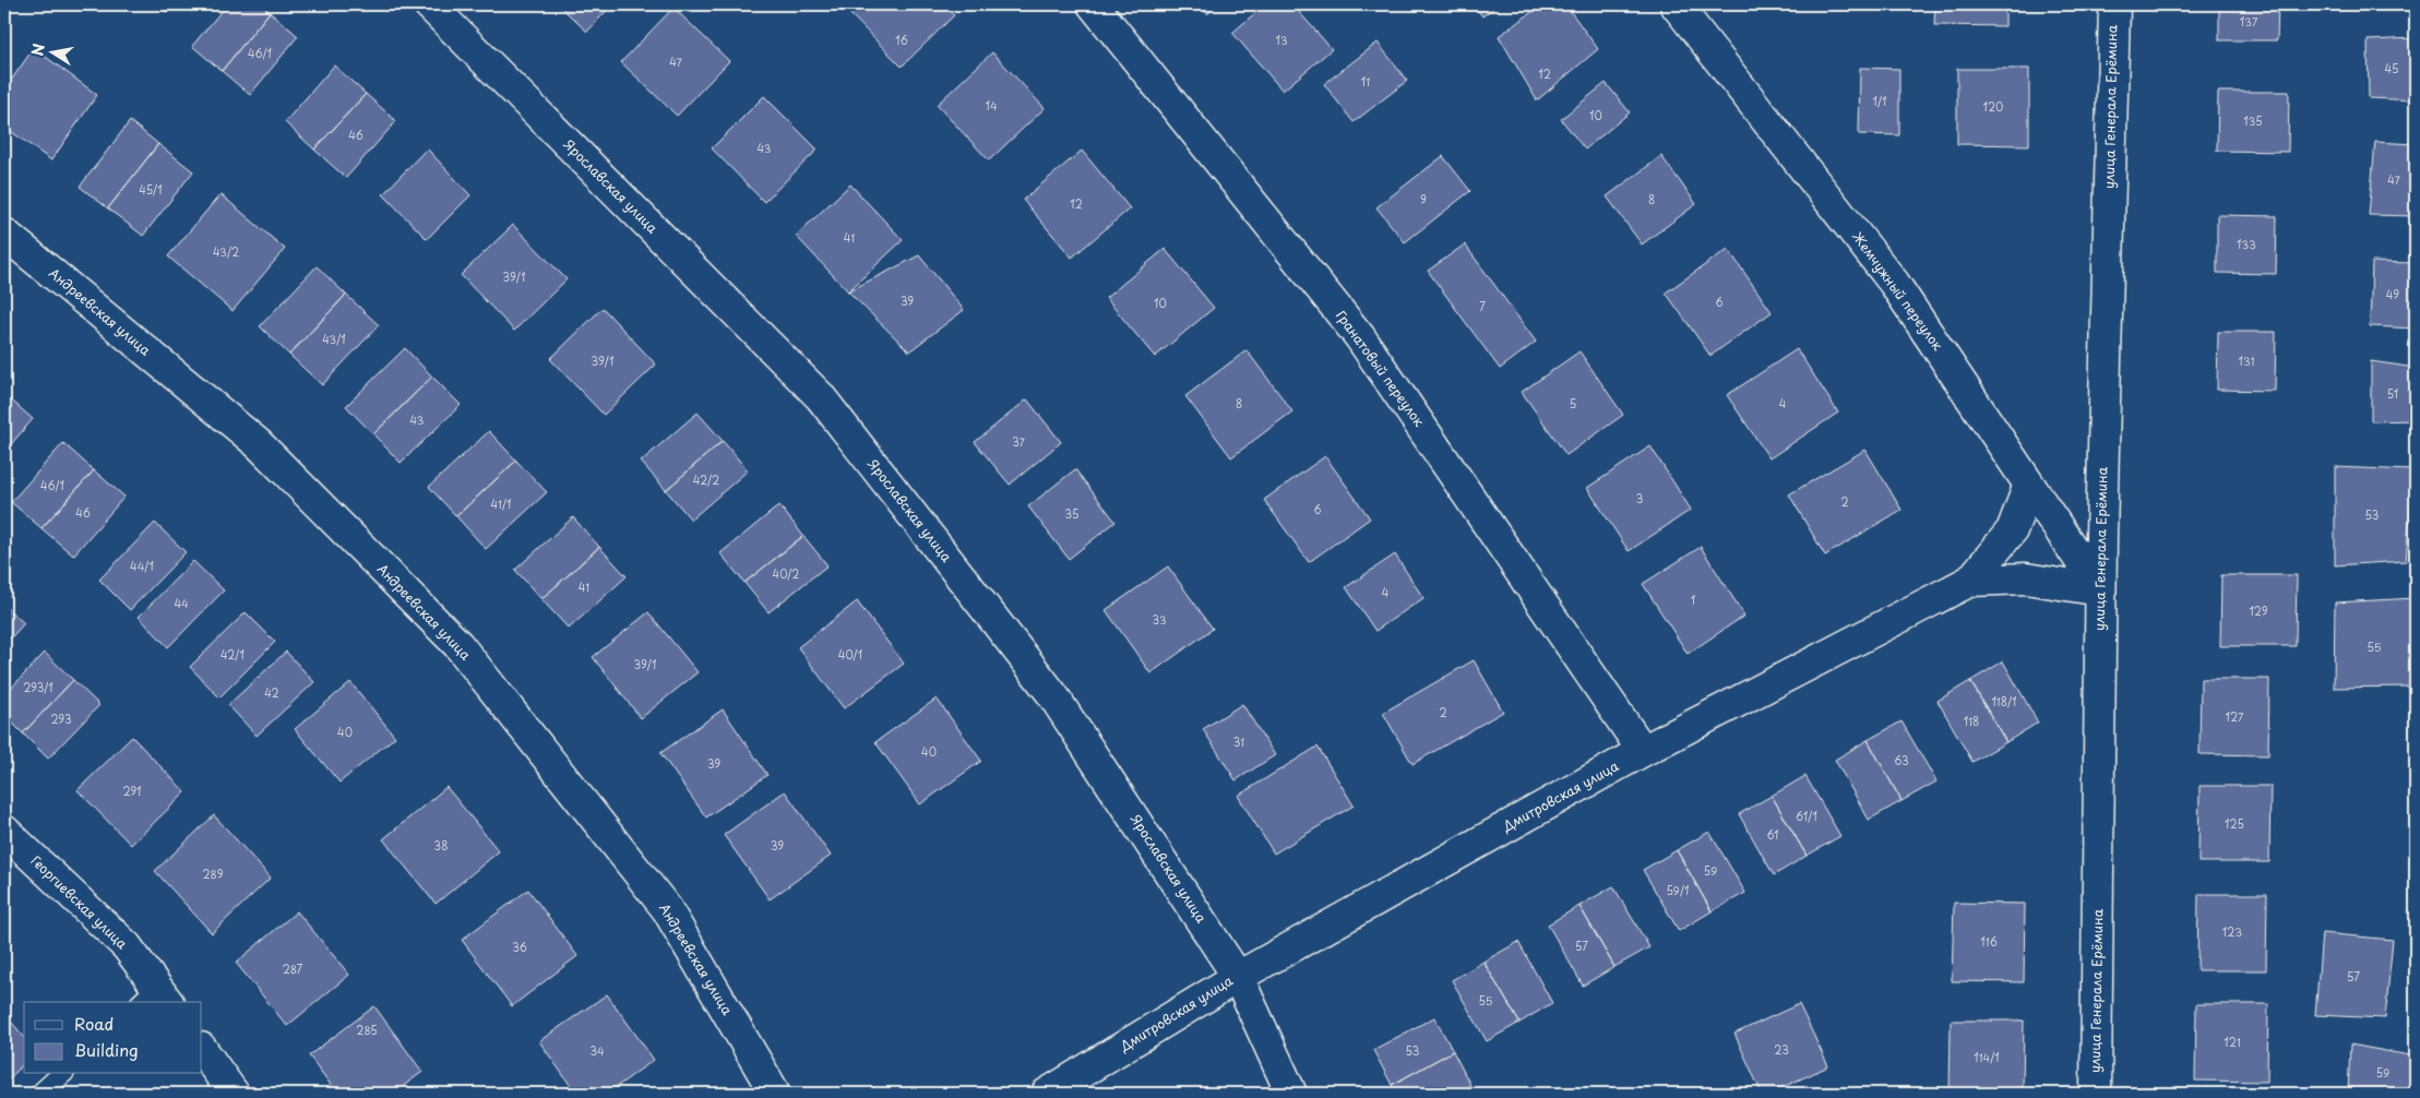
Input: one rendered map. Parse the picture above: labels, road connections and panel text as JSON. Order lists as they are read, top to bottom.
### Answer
{
  "streets": {
    "street": [
      "улица Генерала Ерёмина",
      "Ярославская улица",
      "Жемчужный переулок",
      "Андреевская улица",
      "Гранатовый переулок",
      "Дмитровская улица",
      "Георгиевская улица"
    ]
  },
  "crossings": [
    ["улица Генерала Ерёмина", "Жемчужный переулок"],
    ["улица Генерала Ерёмина", "Дмитровская улица"],
    ["Ярославская улица", "Дмитровская улица"],
    ["Жемчужный переулок", "Дмитровская улица"],
    ["Гранатовый переулок", "Дмитровская улица"]
  ],
  "house_numbers": [
    "137",
    "16",
    "13",
    "46/1",
    "47",
    "45",
    "12",
    "11",
    "1/1",
    "14",
    "120",
    "10",
    "135",
    "46",
    "43",
    "47",
    "45/1",
    "9",
    "8",
    "12",
    "41",
    "133",
    "43/2",
    "39/1",
    "49",
    "39",
    "6",
    "10",
    "7",
    "43/1",
    "39/1",
    "131",
    "51",
    "8",
    "5",
    "4",
    "43",
    "37",
    "42/2",
    "46/1",
    "3",
    "2",
    "41/1",
    "6",
    "46",
    "35",
    "53",
    "44/1",
    "40/2",
    "41",
    "4",
    "1",
    "44",
    "129",
    "33",
    "55",
    "42/1",
    "40/1",
    "39/1",
    "293/1",
    "42",
    "118/1",
    "2",
    "127",
    "293",
    "118",
    "40",
    "31",
    "40",
    "63",
    "39",
    "291",
    "61/1",
    "125",
    "61",
    "38",
    "39",
    "59",
    "289",
    "59/1",
    "123",
    "116",
    "57",
    "36",
    "287",
    "57",
    "55",
    "285",
    "121",
    "23",
    "34",
    "53",
    "114/1",
    "59"
  ],
  "legend": ["Road", "Building"],
  "north": "left"
}
